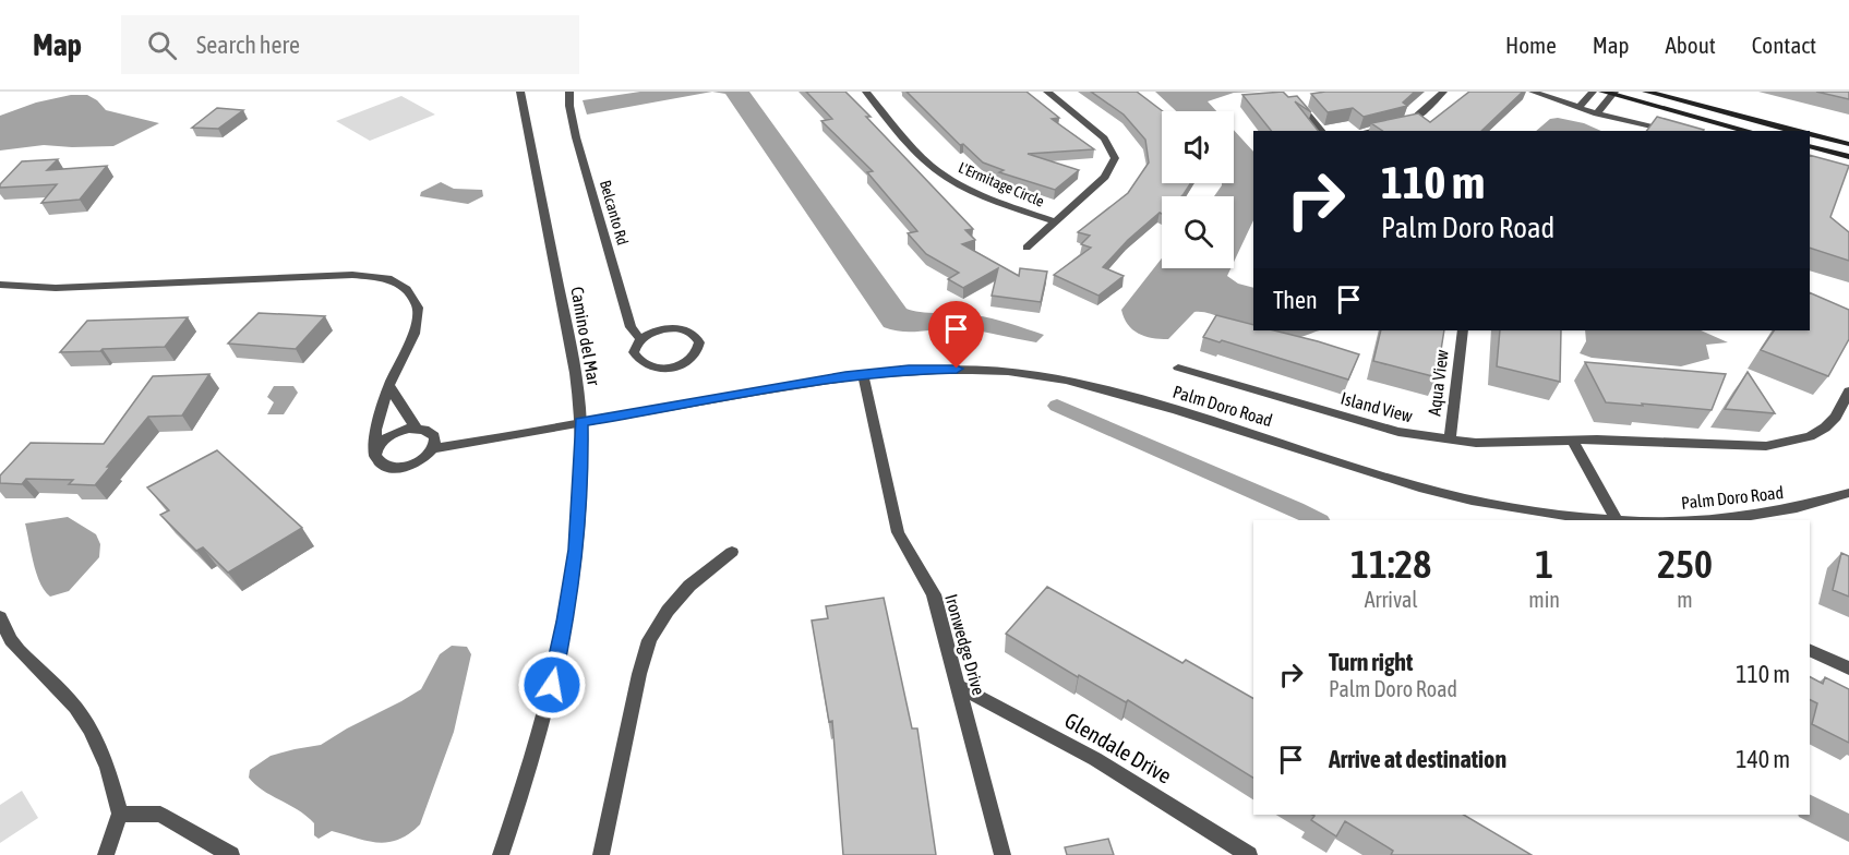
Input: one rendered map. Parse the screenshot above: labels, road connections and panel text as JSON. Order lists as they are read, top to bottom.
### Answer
{
  "streets": {
    "street": [
      "L'Ermitage Circle",
      "Belcanto Rd",
      "Camino del Mar",
      "Aqua View",
      "Palm Doro Road",
      "Island View",
      "Ironwedge Drive",
      "Glendale Drive"
    ]
  },
  "crossings": [
    ["Camino del Mar", "Palm Doro Road"],
    ["Aqua View", "Island View"],
    ["Palm Doro Road", "Ironwedge Drive"],
    ["Ironwedge Drive", "Glendale Drive"]
  ],
  "page": {
    "header": "Map",
    "search": "Search here",
    "nav": [
      "Home",
      "Map",
      "About",
      "Contact"
    ],
    "turn": ["110 m", "Palm Doro Road"],
    "then": "Then",
    "eta": [
      "11:28",
      "Arrival",
      "1",
      "min",
      "250",
      "m"
    ],
    "list": [
      {
        "name": "Turn right",
        "note": "Palm Doro Road",
        "value": "110 m"
      },
      {
        "name": "Arrive at destination",
        "value": "140 m"
      }
    ]
  }
}
